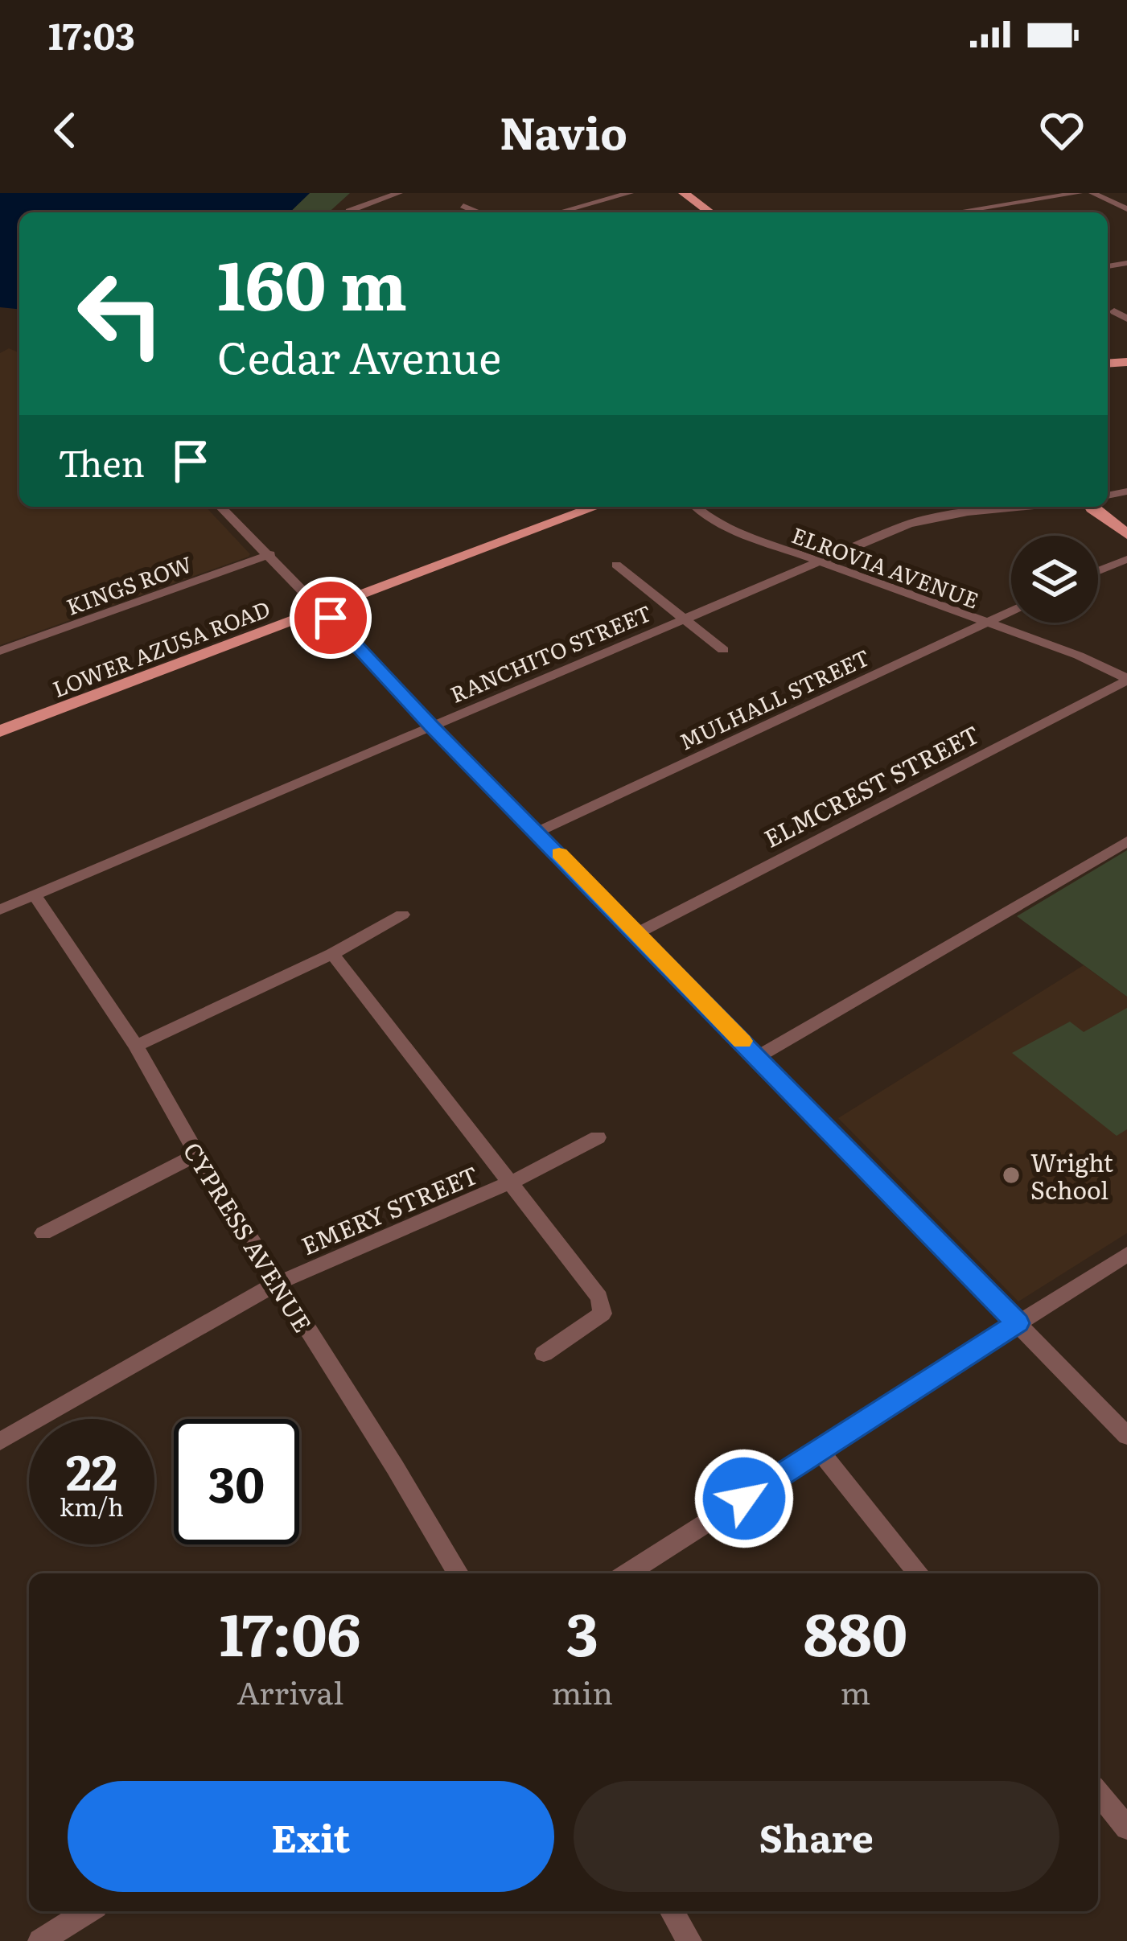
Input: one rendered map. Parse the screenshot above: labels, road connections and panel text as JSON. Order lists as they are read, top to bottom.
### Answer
{
  "streets": {
    "main road": ["LOWER AZUSA ROAD"],
    "street": [
      "ELROVIA AVENUE",
      "KINGS ROW",
      "RANCHITO STREET",
      "MULHALL STREET",
      "ELMCREST STREET",
      "EMERY STREET",
      "CYPRESS AVENUE"
    ]
  },
  "crossings": [
    ["ELROVIA AVENUE", "RANCHITO STREET"],
    ["ELROVIA AVENUE", "MULHALL STREET"],
    ["ELROVIA AVENUE", "ELMCREST STREET"],
    ["RANCHITO STREET", "CYPRESS AVENUE"],
    ["EMERY STREET", "CYPRESS AVENUE"]
  ],
  "places": ["Wright School"],
  "page": {
    "status": "17:03",
    "header": "Navio",
    "turn": ["160 m", "Cedar Avenue"],
    "then": "Then",
    "speed": "22 km/h",
    "limit": "30",
    "eta": [
      "17:06",
      "Arrival",
      "3",
      "min",
      "880",
      "m"
    ],
    "buttons": ["Exit", "Share"]
  }
}
